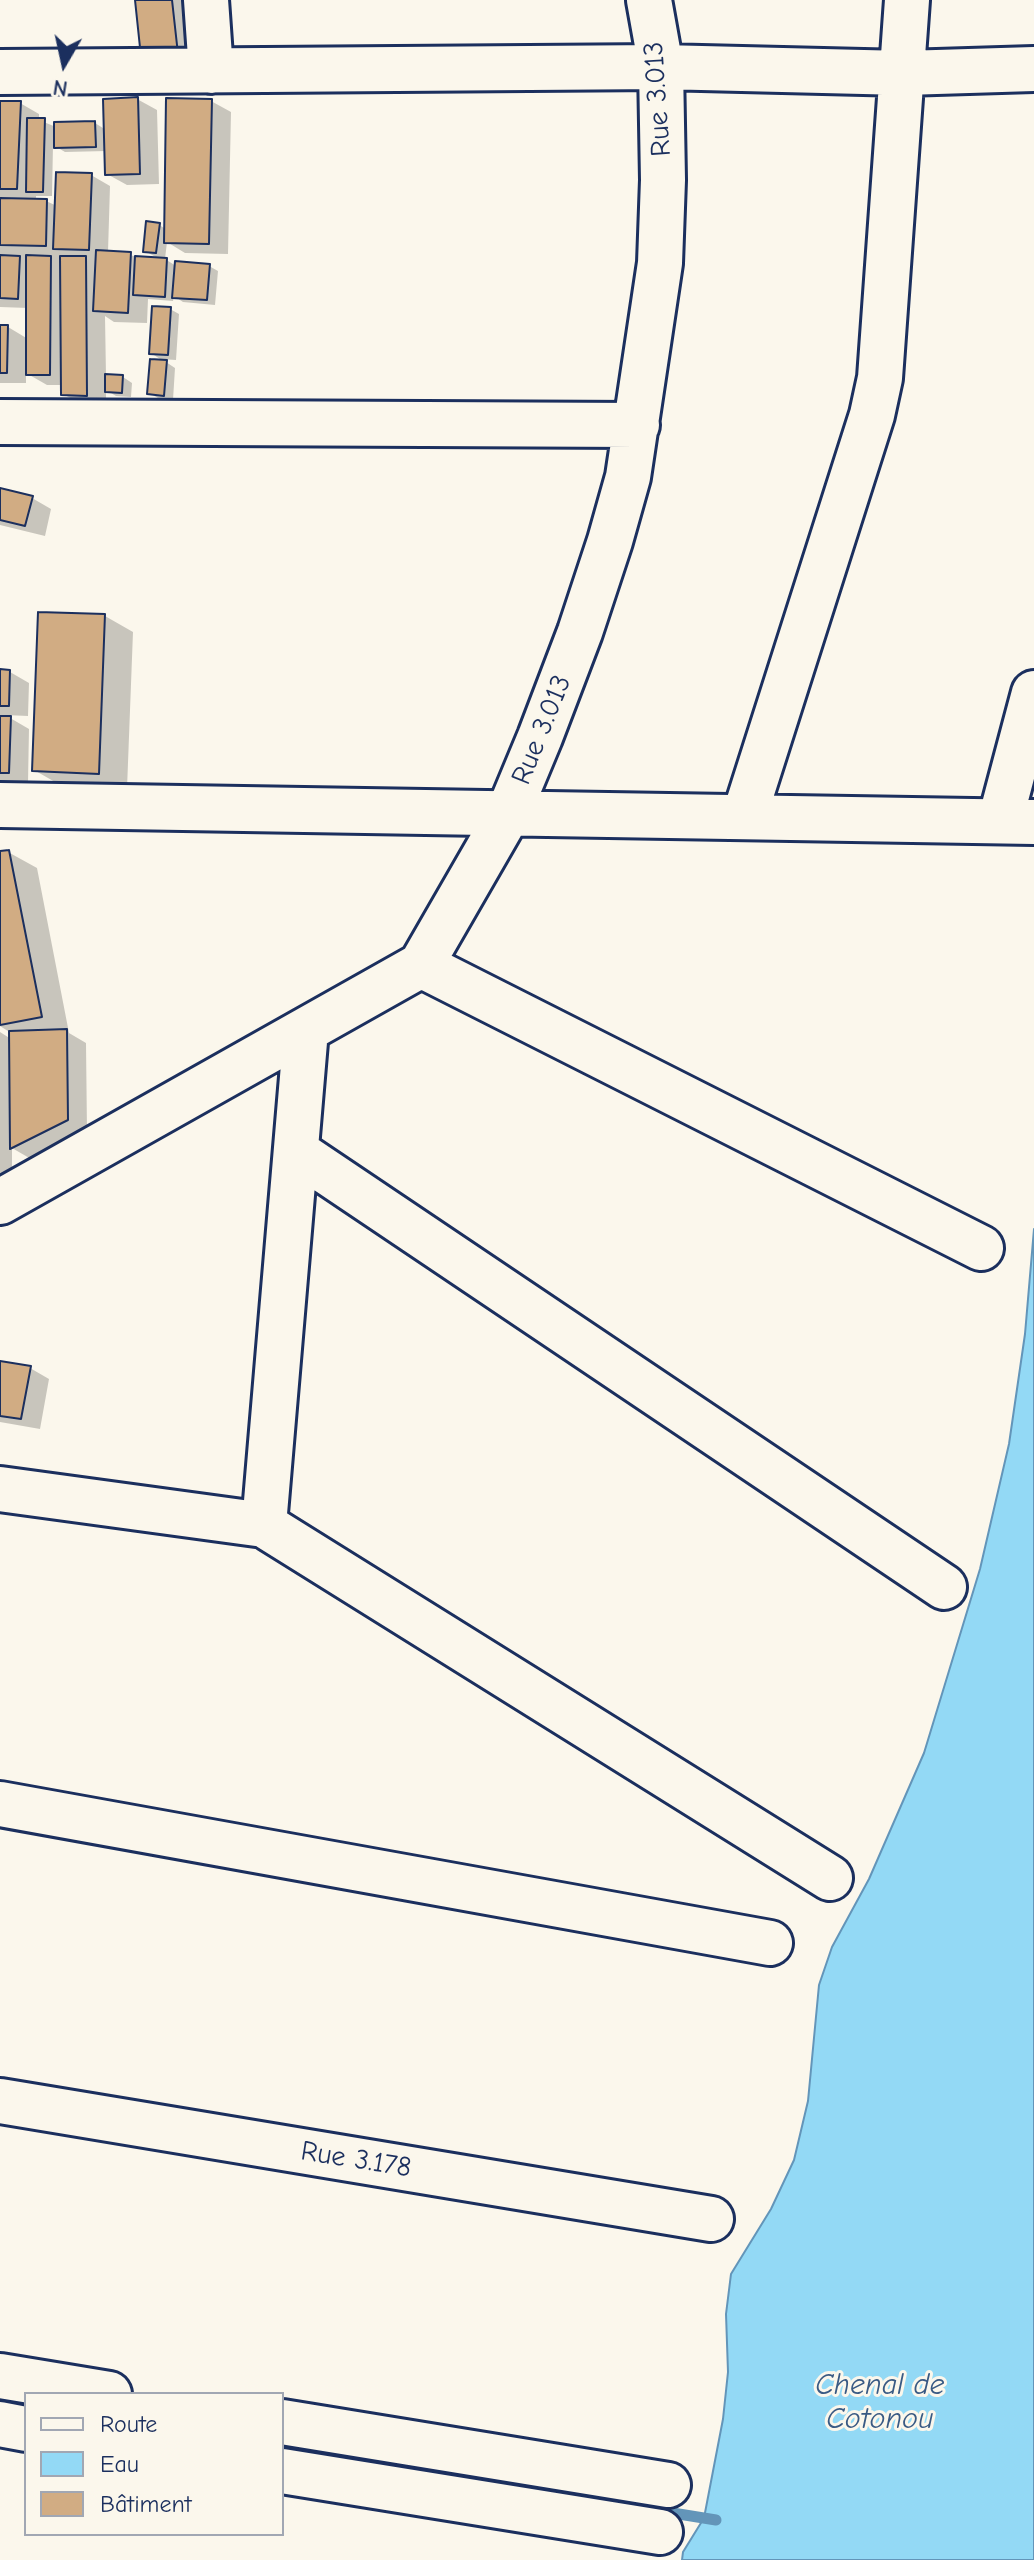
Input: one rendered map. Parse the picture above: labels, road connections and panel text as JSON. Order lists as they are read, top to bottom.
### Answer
{
  "streets": {
    "street": ["Rue 3.013", "Rue 3.178"]
  },
  "water": ["Chenal de Cotonou"],
  "legend": ["Route", "Eau", "Bâtiment"],
  "north": "bottom"
}
